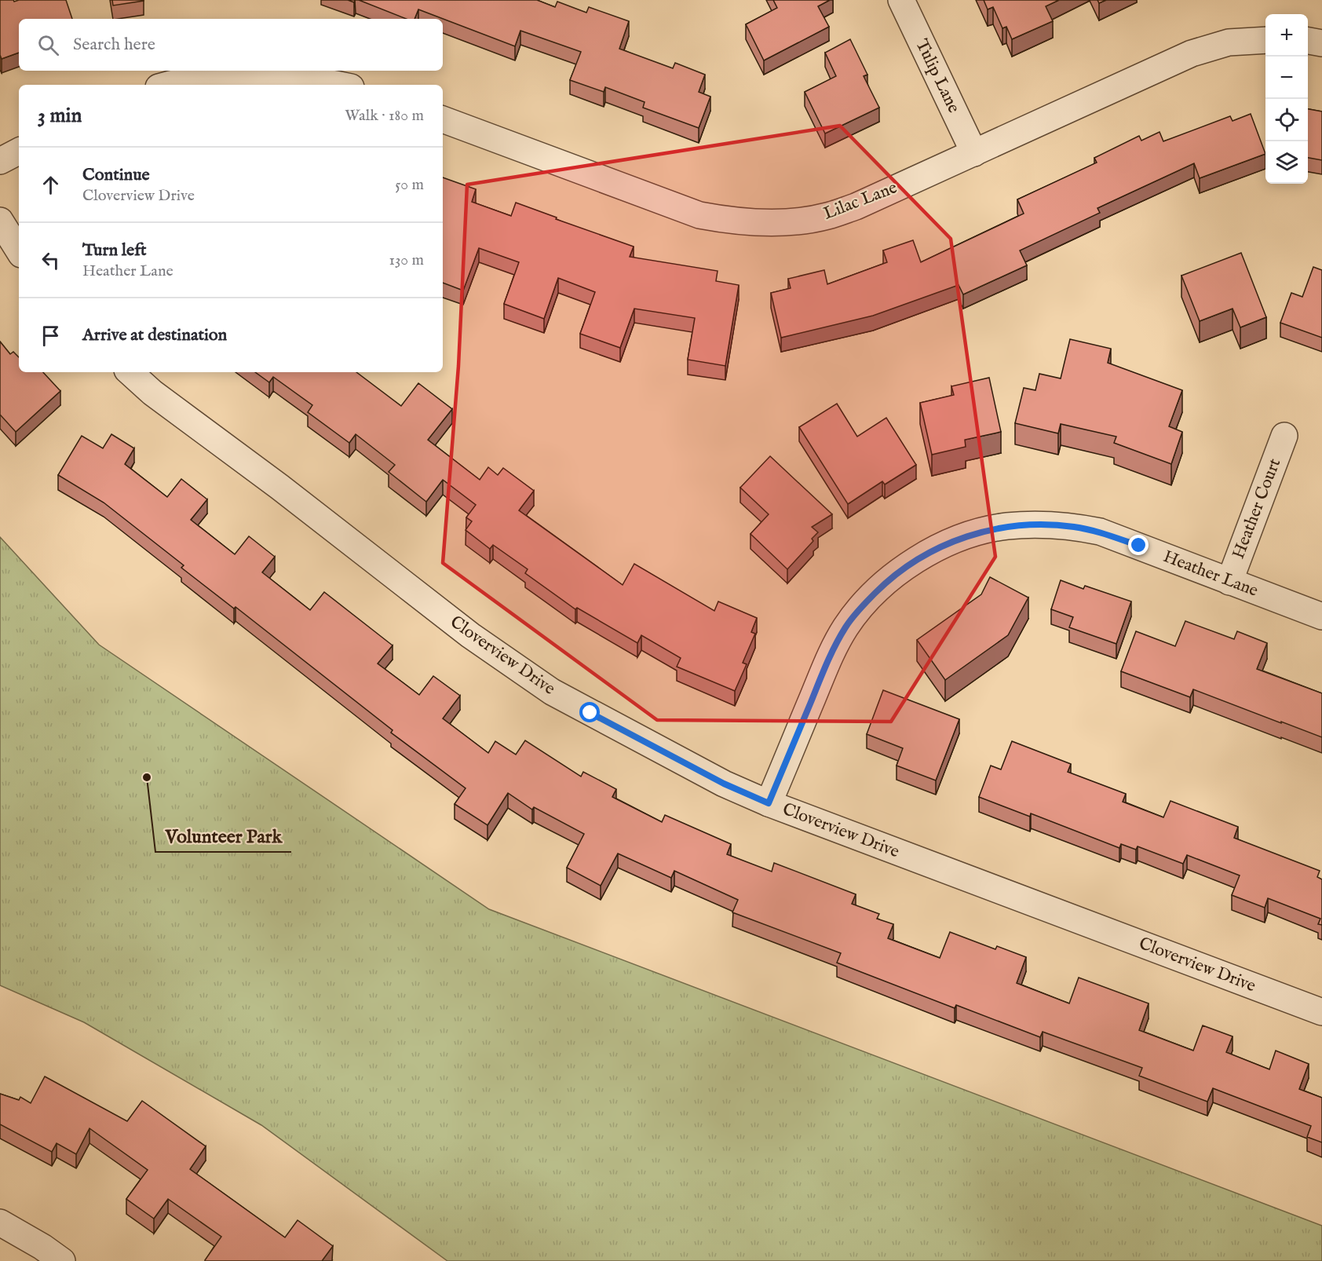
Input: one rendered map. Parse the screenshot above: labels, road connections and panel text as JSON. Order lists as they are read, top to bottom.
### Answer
{
  "streets": {
    "street": [
      "Tulip Lane",
      "Lilac Lane",
      "Heather Court",
      "Heather Lane",
      "Cloverview Drive"
    ]
  },
  "crossings": [
    ["Tulip Lane", "Lilac Lane"],
    ["Heather Court", "Heather Lane"],
    ["Heather Lane", "Cloverview Drive"]
  ],
  "places": ["Volunteer Park"],
  "page": {
    "map_buttons": ["+", "−"],
    "search": "Search here",
    "heading": ["3 min", "Walk · 180 m"],
    "list": [
      ["Continue", "Cloverview Drive", "50 m"],
      ["Turn left", "Heather Lane", "130 m"],
      "Arrive at destination"
    ]
  }
}
